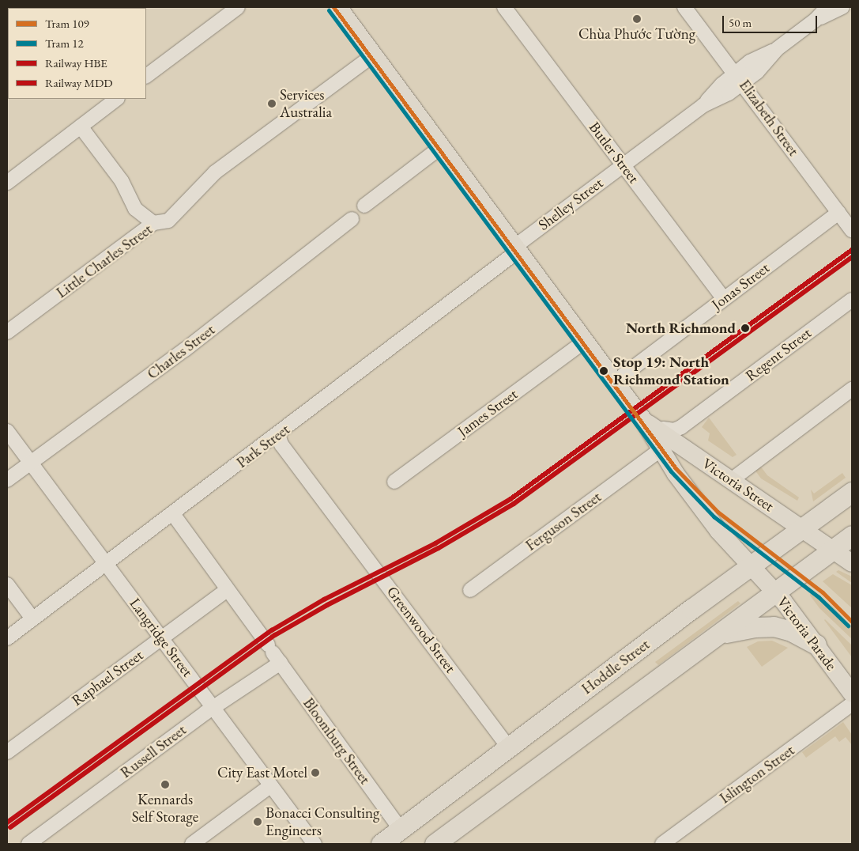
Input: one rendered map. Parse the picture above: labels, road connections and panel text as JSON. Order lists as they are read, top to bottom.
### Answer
{
  "streets": {
    "highway": ["Hoddle Street"],
    "main road": ["Victoria Street", "Victoria Parade"],
    "street": [
      "Elizabeth Street",
      "Butler Street",
      "Shelley Street",
      "Little Charles Street",
      "Jonas Street",
      "Charles Street",
      "Regent Street",
      "James Street",
      "Park Street",
      "Ferguson Street",
      "Greenwood Street",
      "Langridge Street",
      "Raphael Street",
      "Bloomburg Street",
      "Russell Street",
      "Islington Street"
    ]
  },
  "crossings": [
    ["Elizabeth Street", "Shelley Street"],
    ["Elizabeth Street", "Jonas Street"],
    ["Butler Street", "Shelley Street"],
    ["Butler Street", "Jonas Street"],
    ["Shelley Street", "Park Street"],
    ["Shelley Street", "Victoria Street"],
    ["Charles Street", "Langridge Street"],
    ["Park Street", "Victoria Street"],
    ["Park Street", "Greenwood Street"],
    ["Park Street", "Langridge Street"],
    ["Park Street", "Bloomburg Street"],
    ["Victoria Street", "Victoria Parade"],
    ["Victoria Street", "Hoddle Street"],
    ["Greenwood Street", "Hoddle Street"],
    ["Langridge Street", "Raphael Street"],
    ["Langridge Street", "Russell Street"],
    ["Hoddle Street", "Bloomburg Street"],
    ["Raphael Street", "Bloomburg Street"],
    ["Bloomburg Street", "Russell Street"]
  ],
  "places": [
    "Chùa Phước Tường",
    "Services Australia",
    "North Richmond",
    "Stop 19: North Richmond Station",
    "City East Motel",
    "Kennards Self Storage",
    "Bonacci Consulting Engineers"
  ],
  "lines": [
    "tram line 109",
    "tram line 12",
    "rail line HBE",
    "rail line MDD"
  ],
  "legend": [
    "Tram 109",
    "Tram 12",
    "Railway HBE",
    "Railway MDD"
  ],
  "scale_bar": "50 m"
}
